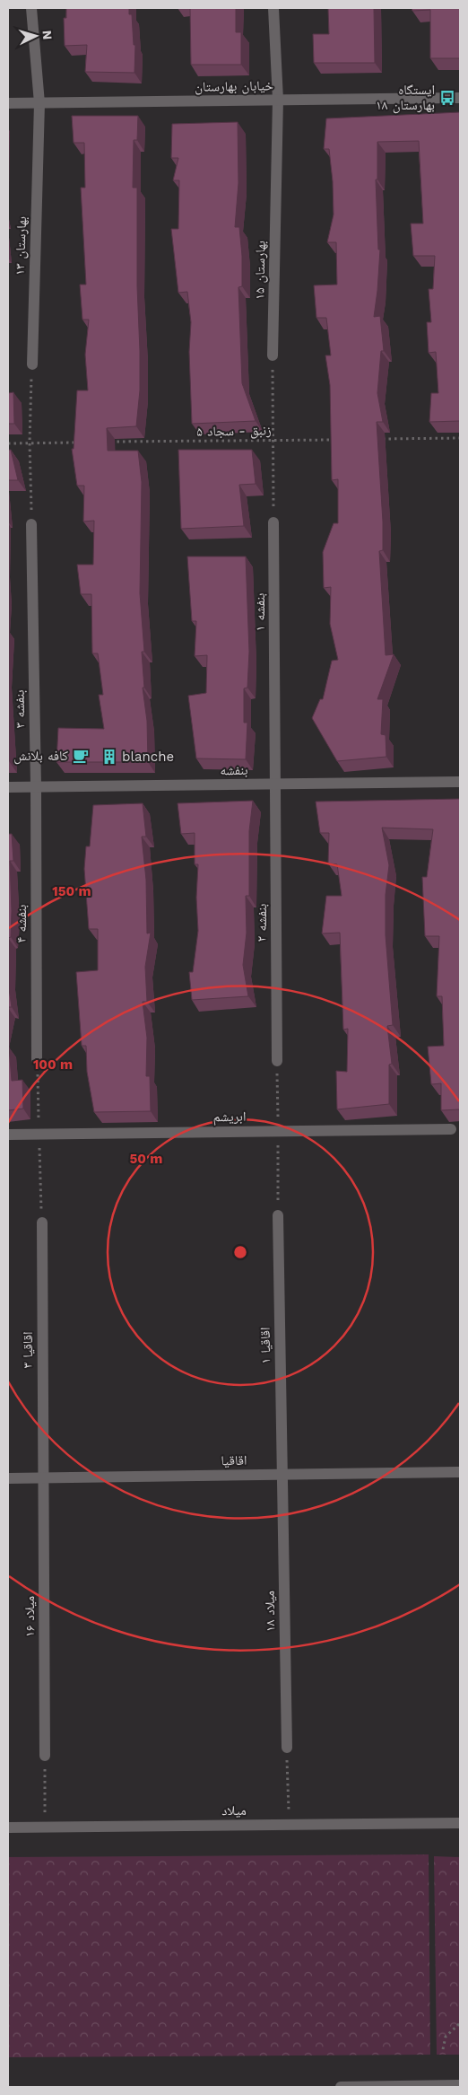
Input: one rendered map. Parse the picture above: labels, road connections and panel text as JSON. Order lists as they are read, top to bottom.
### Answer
{
  "streets": {
    "street": [
      "خیابان بهارستان",
      "بهارستان ۱۳",
      "بهارستان ۱۵",
      "بنفشه ۱",
      "بنفشه ۳",
      "بنفشه",
      "بنفشه ۲",
      "بنفشه ۴",
      "ابریشم",
      "اقاقیا ۱",
      "اقاقیا ۳",
      "اقاقیا",
      "میلاد ۱۸",
      "میلاد ۱۶",
      "میلاد"
    ],
    "path": ["زنبق - سجاد ۵"]
  },
  "crossings": [
    ["خیابان بهارستان", "بهارستان ۱۳"],
    ["خیابان بهارستان", "بهارستان ۱۵"],
    ["بنفشه ۱", "بنفشه"],
    ["بنفشه ۱", "بنفشه ۲"],
    ["بنفشه ۳", "بنفشه"],
    ["بنفشه ۳", "بنفشه ۴"],
    ["بنفشه", "بنفشه ۲"],
    ["بنفشه", "بنفشه ۴"],
    ["اقاقیا ۱", "اقاقیا"],
    ["اقاقیا ۱", "میلاد ۱۸"],
    ["اقاقیا ۳", "اقاقیا"],
    ["اقاقیا ۳", "میلاد ۱۶"],
    ["اقاقیا", "میلاد ۱۸"],
    ["اقاقیا", "میلاد ۱۶"]
  ],
  "places": {
    "bus stop": ["ایستگاه بهارستان ۱۸"],
    "cafe": ["کافه بلانش"],
    "building": ["blanche"]
  },
  "north": "right",
  "rings": ["150 m", "100 m", "50 m"]
}
